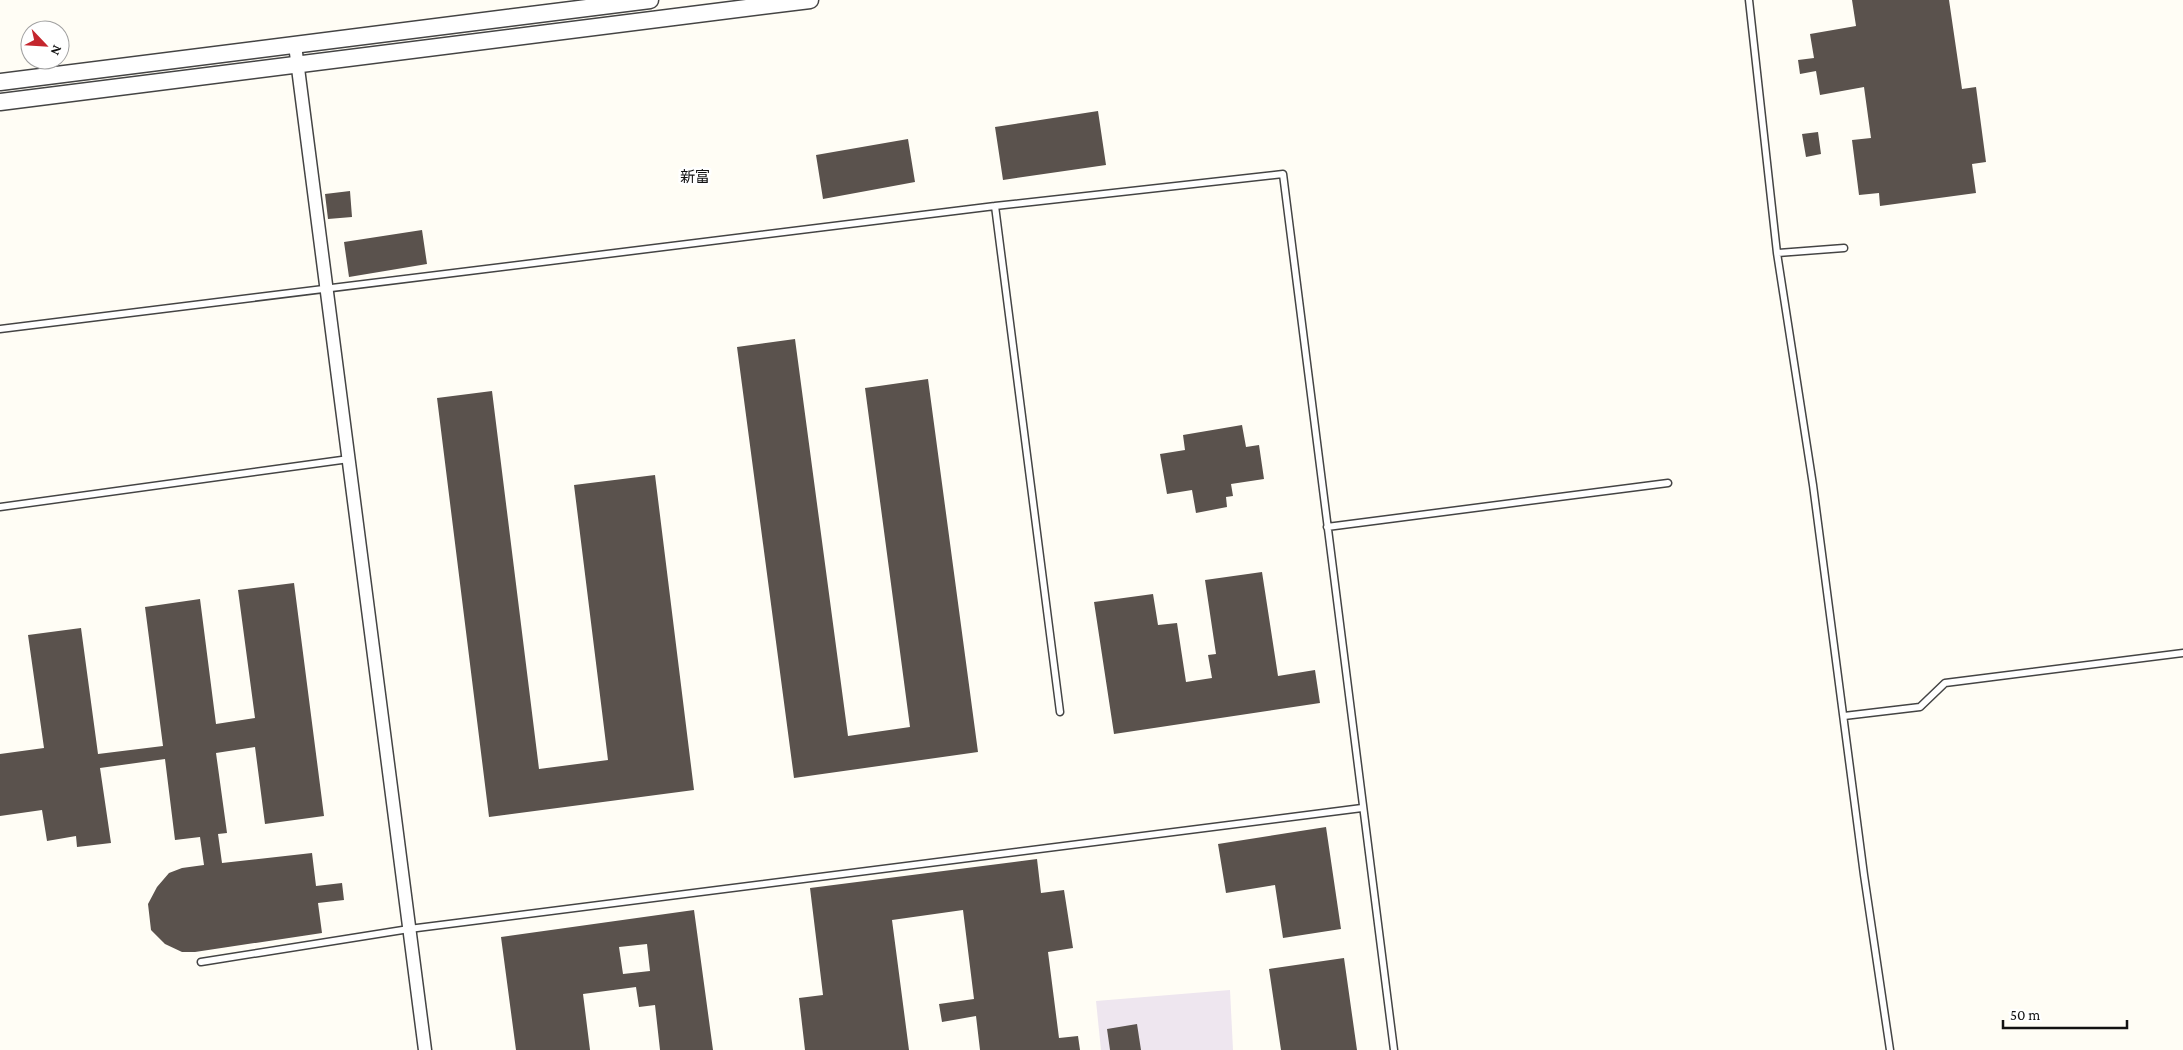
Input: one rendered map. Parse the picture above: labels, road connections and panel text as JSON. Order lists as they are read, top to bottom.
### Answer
{
  "districts": ["新富"],
  "scale_bar": "50 m",
  "north": "bottom right"
}
